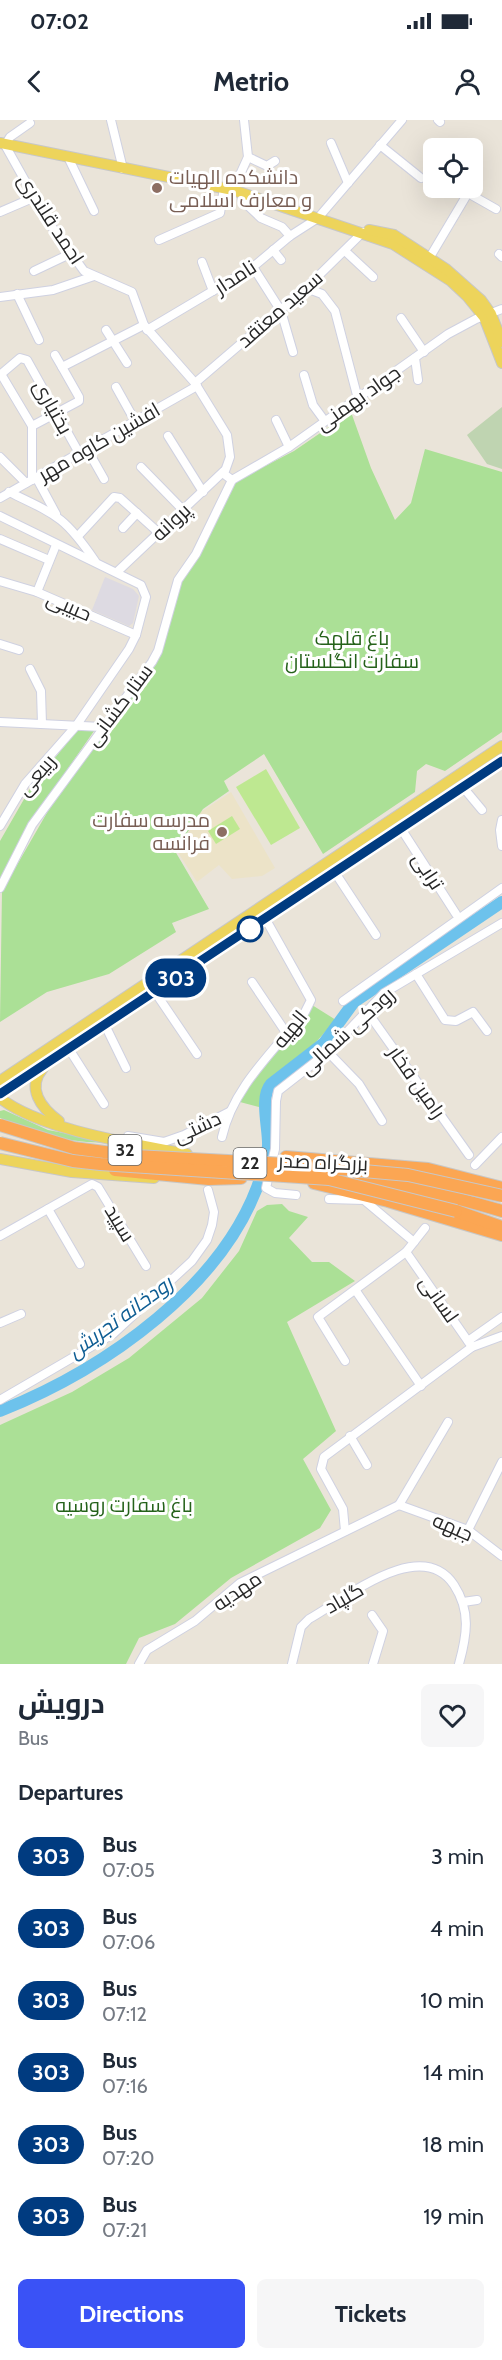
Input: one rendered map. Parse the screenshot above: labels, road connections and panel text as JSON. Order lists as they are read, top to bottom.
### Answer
{
  "streets": {
    "highway": ["32", "بزرگراه صدر", "22"],
    "street": [
      "احمد قلندری",
      "نامدار",
      "سعید معتقد",
      "جواد بهمنی",
      "بختیاری",
      "افشین کاوه مهر",
      "پروانه",
      "حبیبی",
      "ستار کشانی",
      "ربیعی",
      "ترابی",
      "الهیه",
      "رودکی شمالی",
      "رامین فخار",
      "دشتی",
      "سپید",
      "لسانی",
      "جبهه",
      "مهدیه",
      "گلپاد"
    ]
  },
  "crossings": [
    ["احمد قلندری", "نامدار"],
    ["احمد قلندری", "سعید معتقد"],
    ["احمد قلندری", "افشین کاوه مهر"],
    ["احمد قلندری", "پروانه"],
    ["سعید معتقد", "افشین کاوه مهر"],
    ["جواد بهمنی", "ستار کشانی"],
    ["بختیاری", "افشین کاوه مهر"],
    ["پروانه", "ربیعی"],
    ["حبیبی", "ربیعی"],
    ["الهیه", "دشتی"],
    ["رودکی شمالی", "رامین فخار"],
    ["بزرگراه صدر", "22"],
    ["جبهه", "مهدیه"]
  ],
  "water": ["رودخانه تجریش"],
  "parks": ["باغ قلهک سفارت انگلستان", "باغ سفارت روسیه"],
  "places": ["دانشکده الهیات و معارف اسلامی", "مدرسه سفارت فرانسه"],
  "lines": ["bus line 303"],
  "page": {
    "status": "07:02",
    "header": "Metrio",
    "on_map": "303",
    "heading": [
      ["درویش", "Bus"],
      "Departures"
    ],
    "list": [
      {
        "mark": "303",
        "name": "Bus",
        "note": "07:05",
        "value": "3 min"
      },
      {
        "mark": "303",
        "name": "Bus",
        "note": "07:06",
        "value": "4 min"
      },
      {
        "mark": "303",
        "name": "Bus",
        "note": "07:12",
        "value": "10 min"
      },
      {
        "mark": "303",
        "name": "Bus",
        "note": "07:16",
        "value": "14 min"
      },
      {
        "mark": "303",
        "name": "Bus",
        "note": "07:20",
        "value": "18 min"
      },
      {
        "mark": "303",
        "name": "Bus",
        "note": "07:21",
        "value": "19 min"
      }
    ],
    "buttons": ["Directions", "Tickets"]
  }
}
